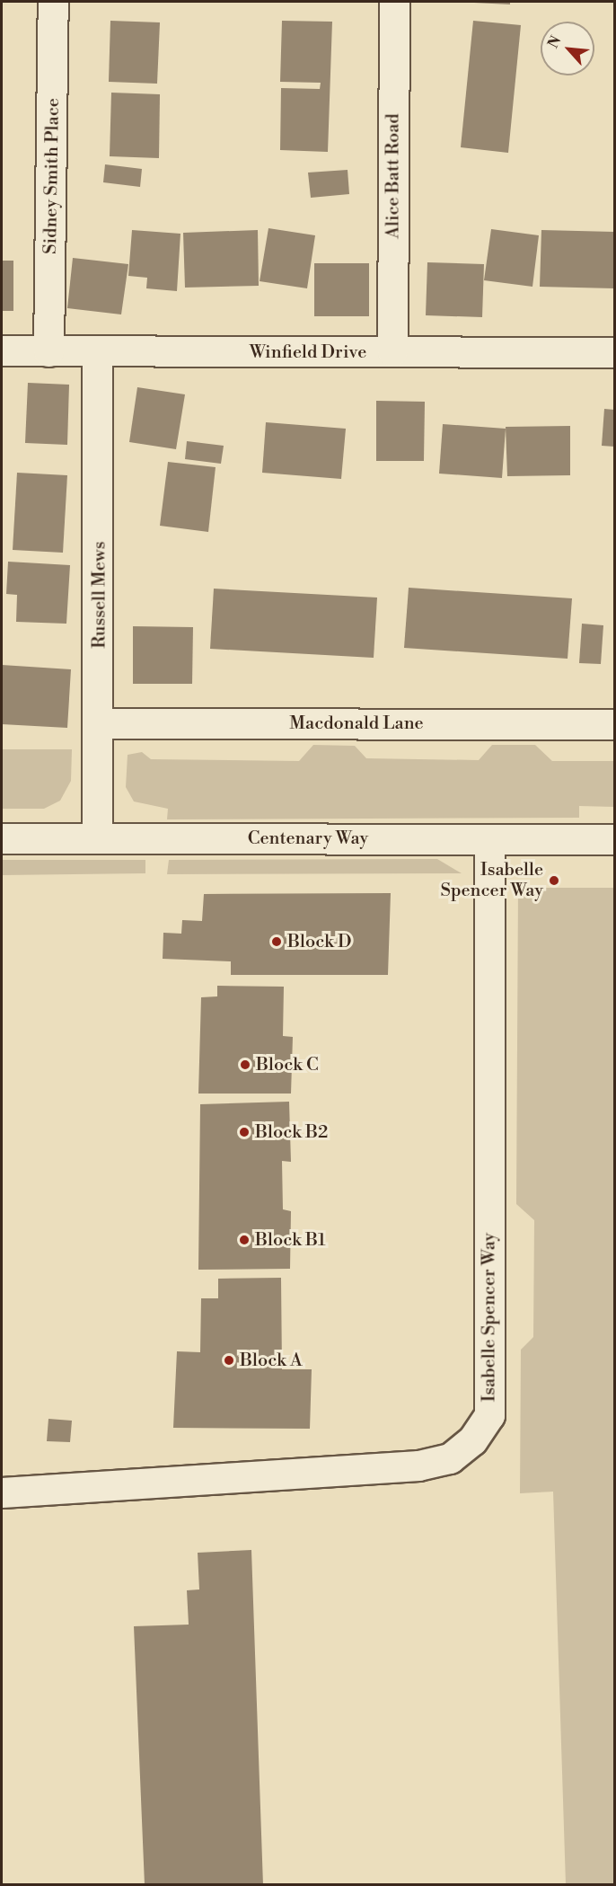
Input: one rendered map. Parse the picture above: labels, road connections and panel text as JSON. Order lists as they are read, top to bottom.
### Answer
{
  "streets": {
    "street": [
      "Sidney Smith Place",
      "Alice Batt Road",
      "Winfield Drive",
      "Russell Mews",
      "Macdonald Lane",
      "Centenary Way",
      "Isabelle Spencer Way"
    ]
  },
  "crossings": [
    ["Sidney Smith Place", "Winfield Drive"],
    ["Alice Batt Road", "Winfield Drive"],
    ["Winfield Drive", "Russell Mews"],
    ["Russell Mews", "Macdonald Lane"],
    ["Russell Mews", "Centenary Way"],
    ["Centenary Way", "Isabelle Spencer Way"]
  ],
  "places": [
    "Isabelle Spencer Way",
    "Block D",
    "Block C",
    "Block B2",
    "Block B1",
    "Block A"
  ],
  "north": "top left"
}
